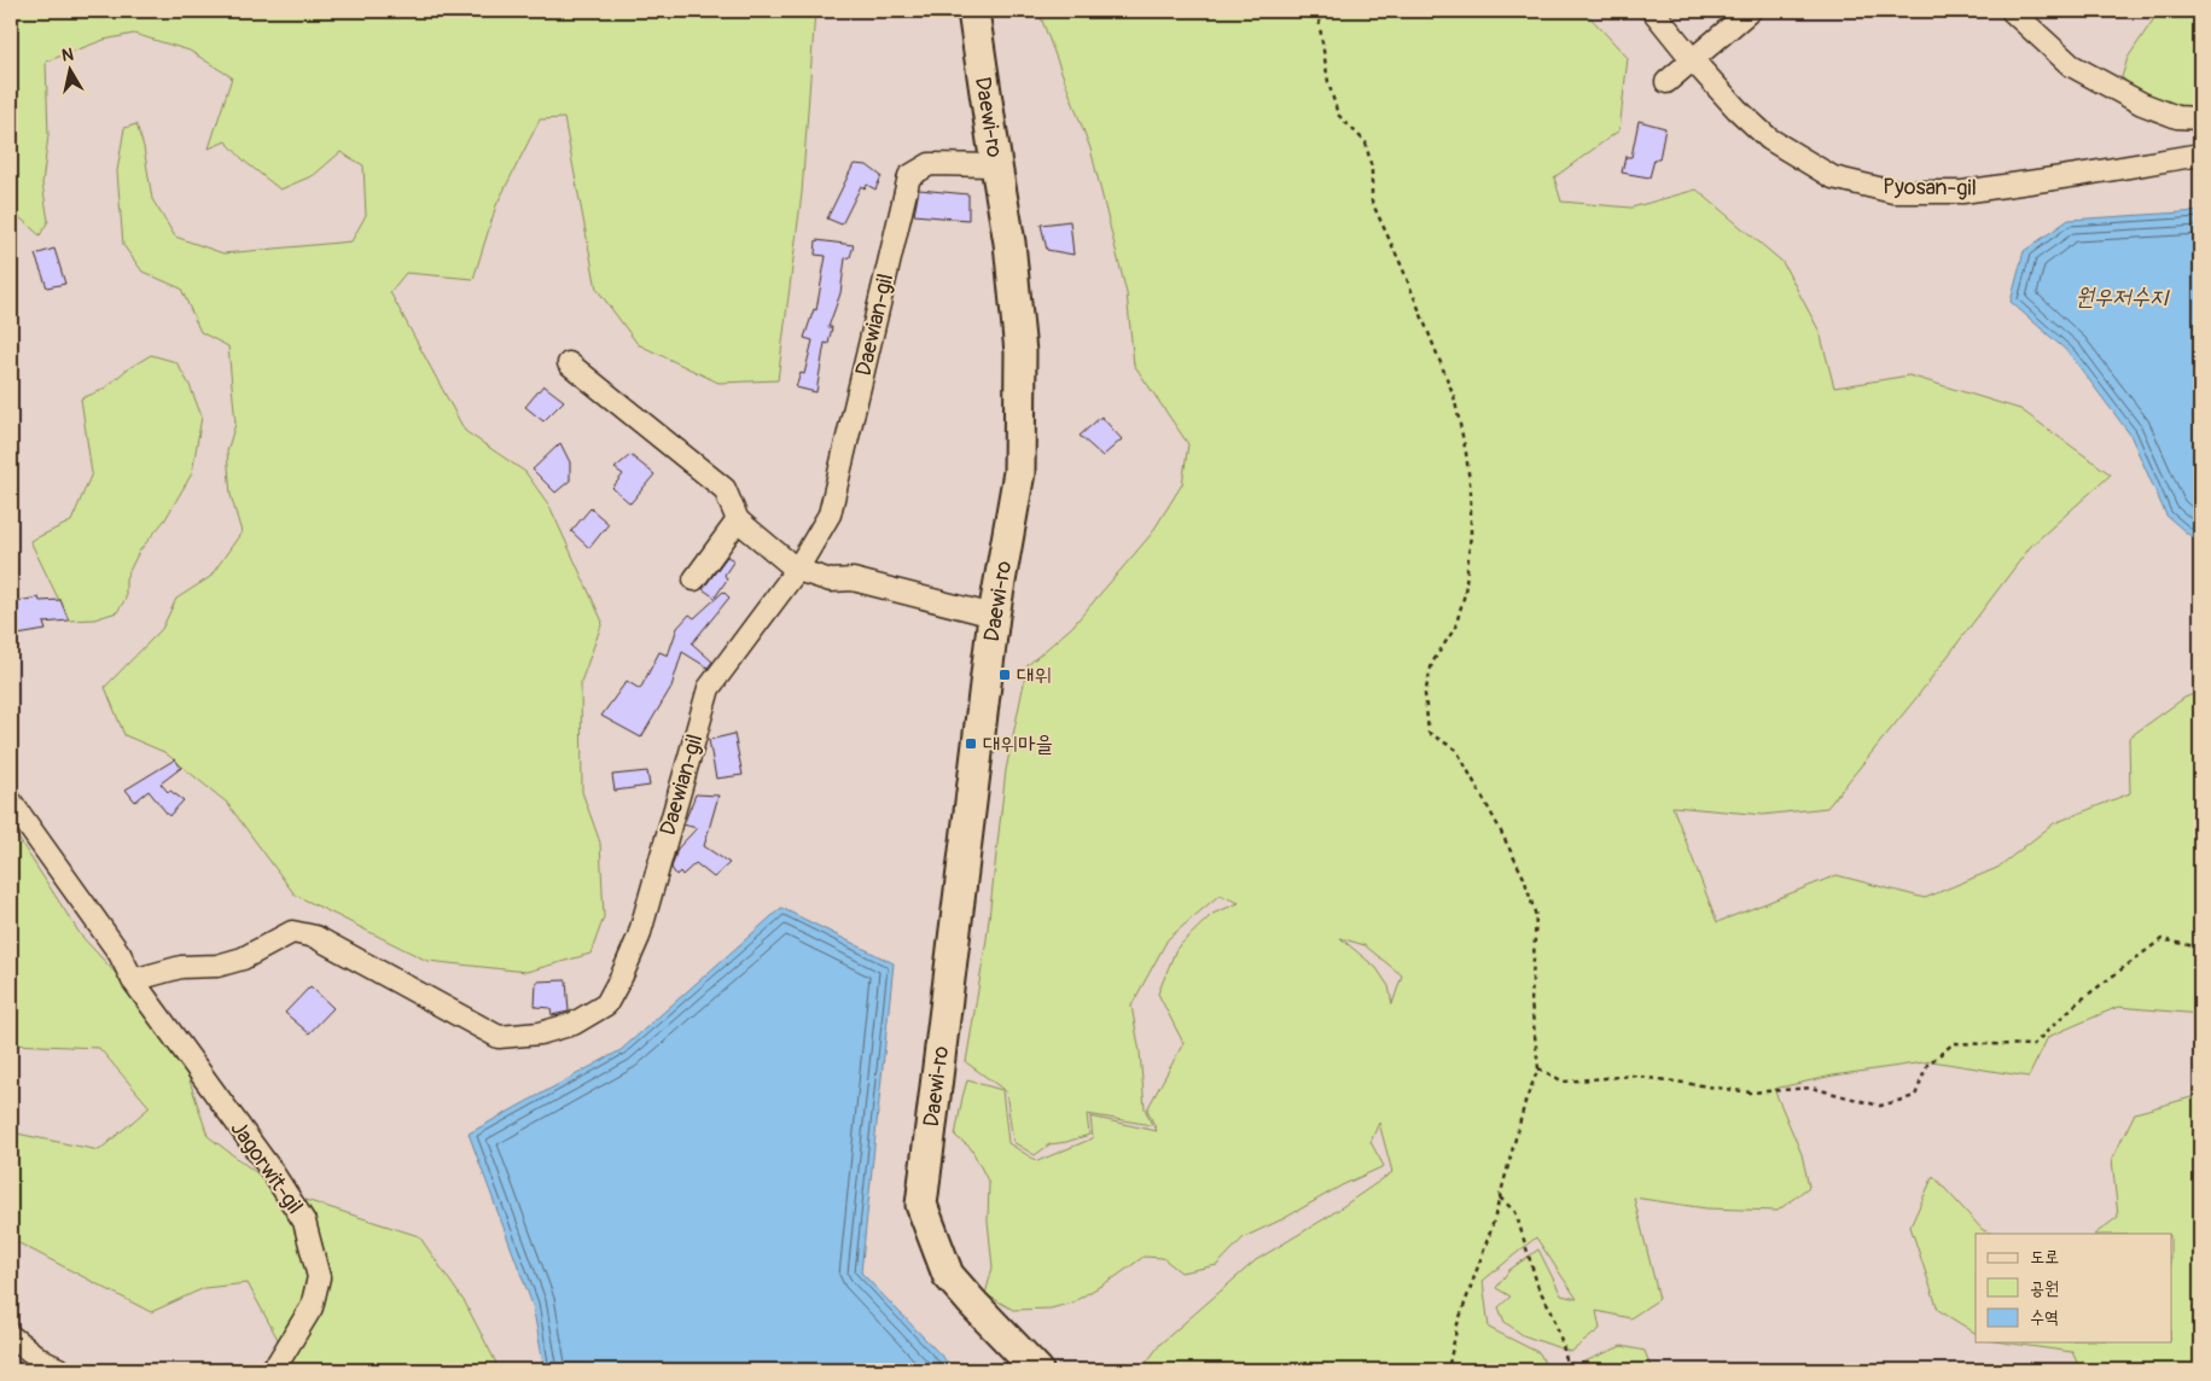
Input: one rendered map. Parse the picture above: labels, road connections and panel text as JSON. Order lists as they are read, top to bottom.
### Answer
{
  "streets": {
    "main road": ["Daewi-ro"],
    "street": ["Pyosan-gil", "Daewian-gil", "Jagorwit-gil"]
  },
  "crossings": [
    ["Daewi-ro", "Daewian-gil"],
    ["Daewian-gil", "Jagorwit-gil"]
  ],
  "water": ["원우저수지"],
  "places": {
    "transit": ["대위", "대위마을"]
  },
  "legend": ["도로", "공원", "수역"],
  "north": "top"
}
